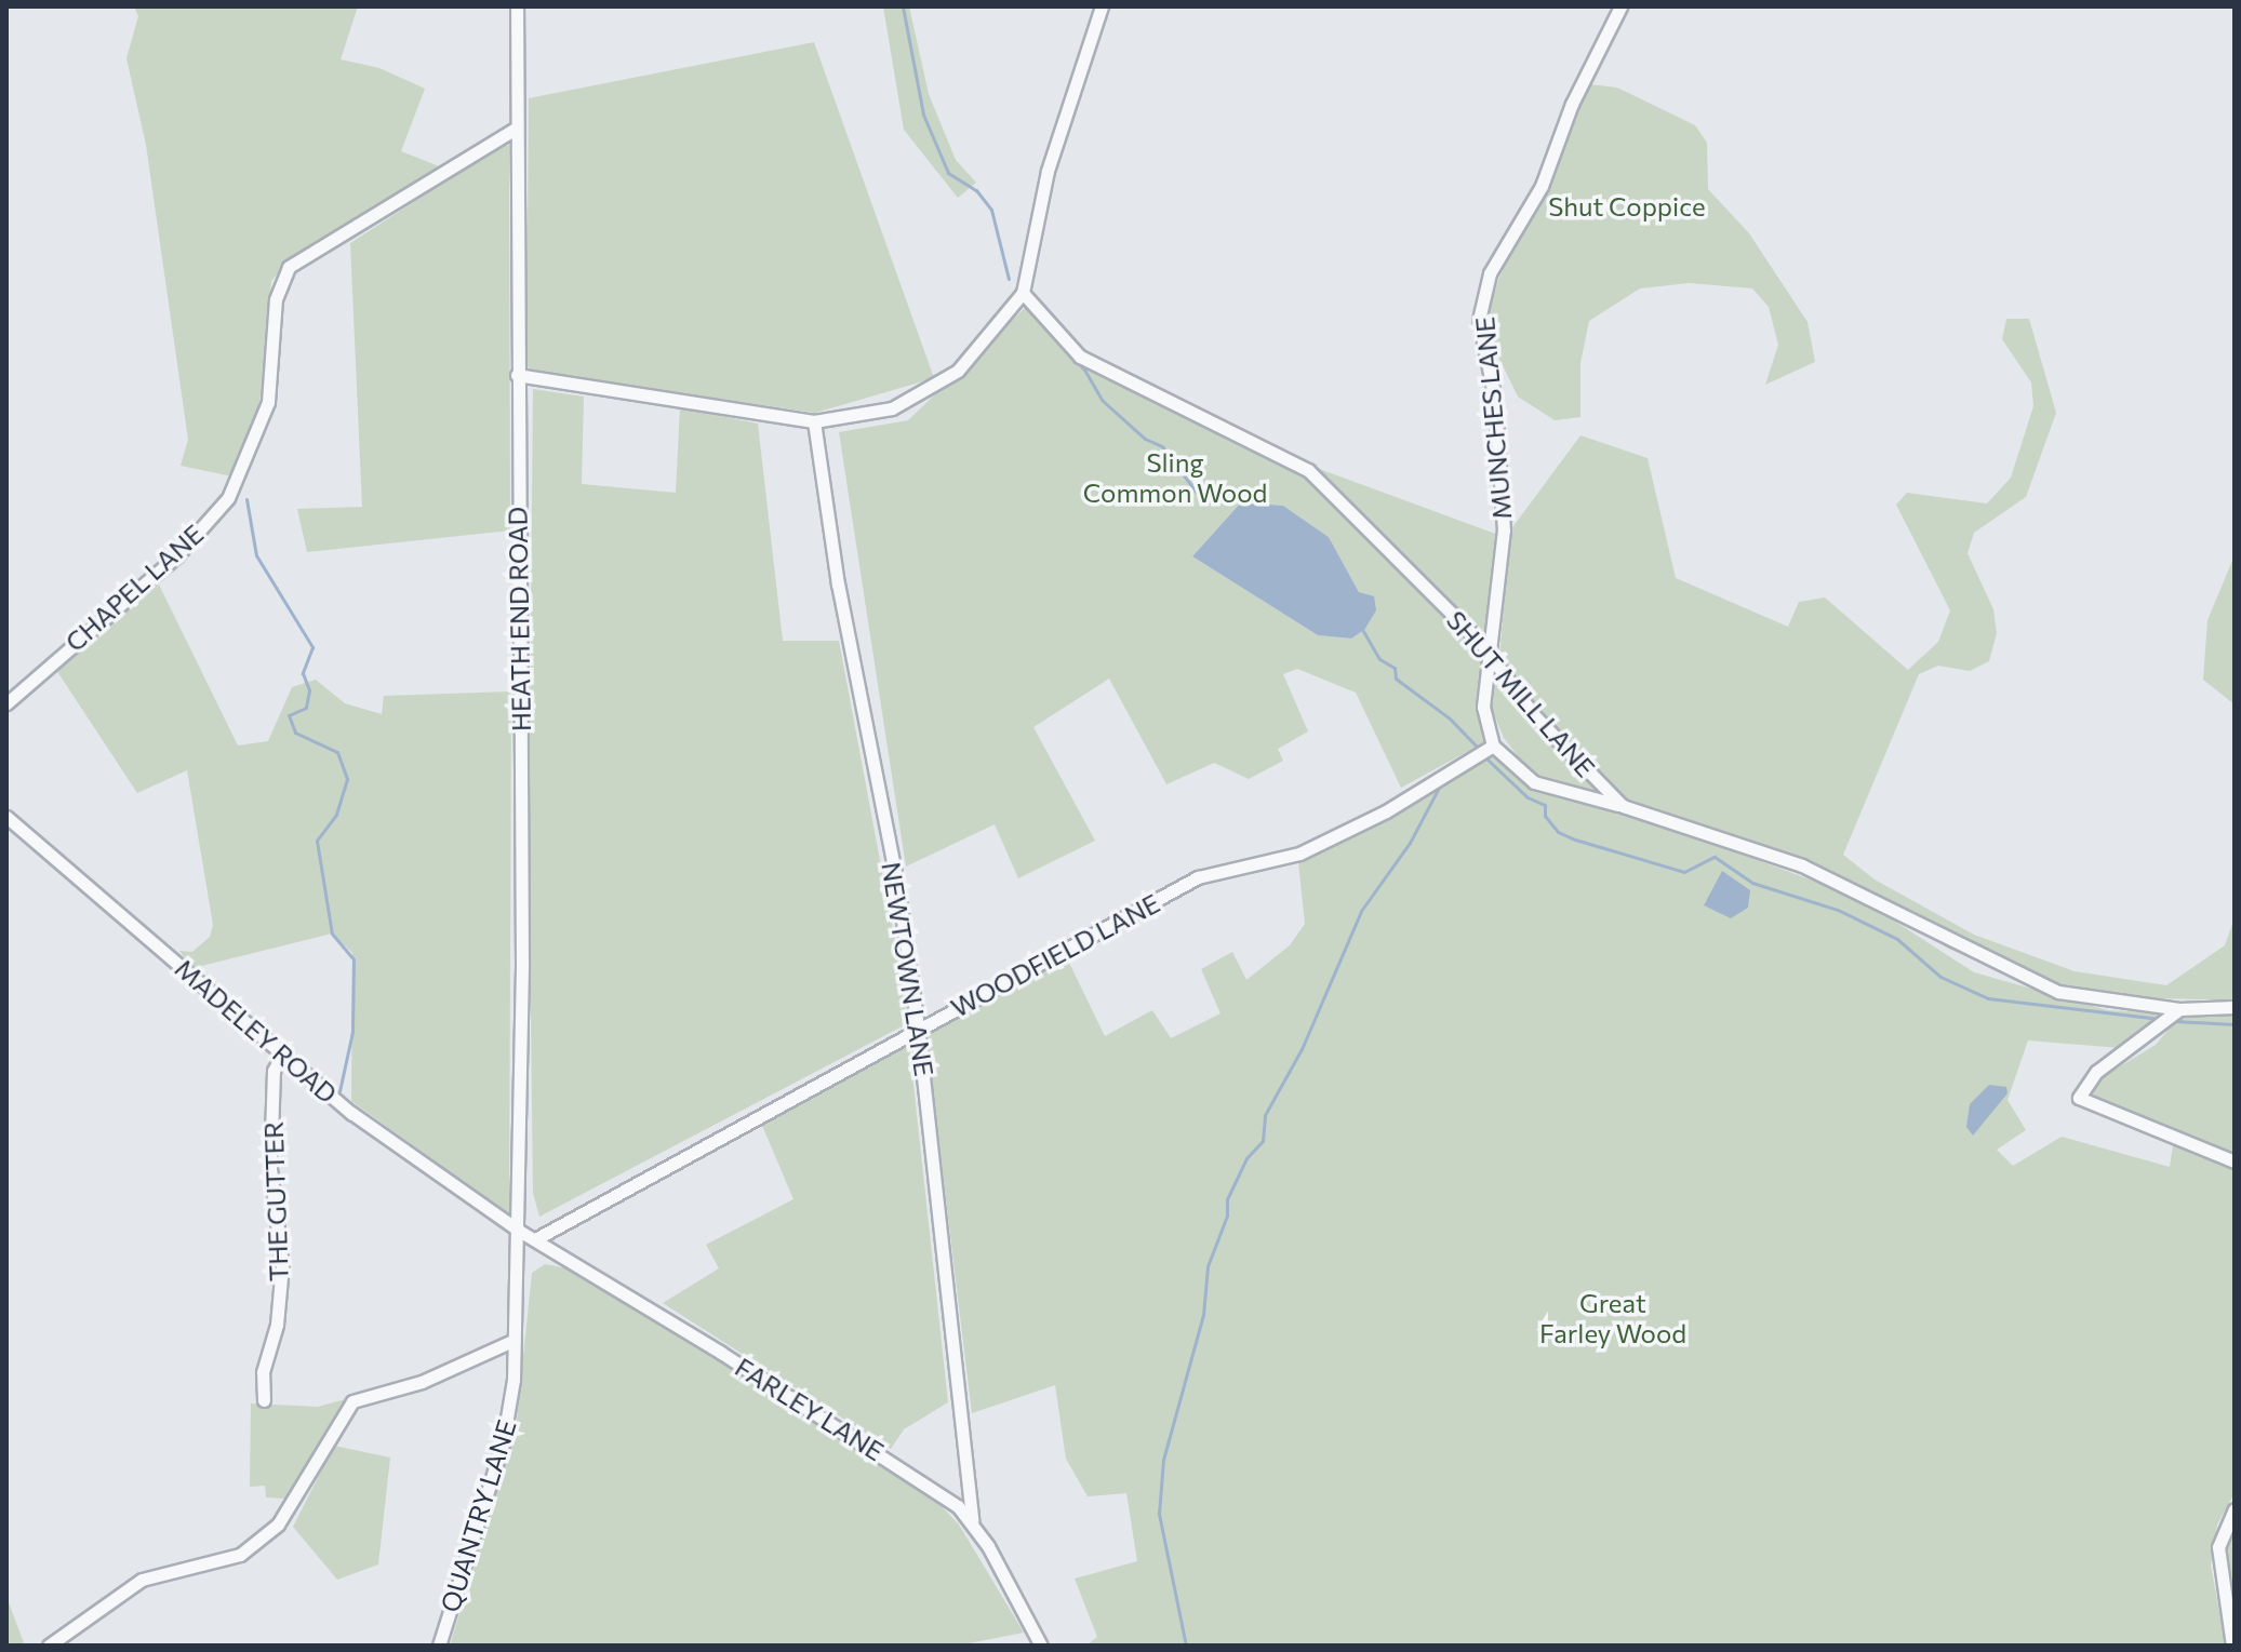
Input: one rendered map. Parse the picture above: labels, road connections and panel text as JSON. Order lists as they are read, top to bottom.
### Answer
{
  "streets": {
    "street": [
      "MUNCHES LANE",
      "CHAPEL LANE",
      "HEATH END ROAD",
      "SHUT MILL LANE",
      "WOODFIELD LANE",
      "NEWTOWN LANE",
      "MADELEY ROAD",
      "THE GUTTER",
      "FARLEY LANE",
      "QUANTRY LANE"
    ]
  },
  "crossings": [
    ["MUNCHES LANE", "SHUT MILL LANE"],
    ["CHAPEL LANE", "HEATH END ROAD"],
    ["HEATH END ROAD", "MADELEY ROAD"],
    ["HEATH END ROAD", "FARLEY LANE"],
    ["HEATH END ROAD", "QUANTRY LANE"],
    ["WOODFIELD LANE", "NEWTOWN LANE"],
    ["WOODFIELD LANE", "FARLEY LANE"],
    ["NEWTOWN LANE", "FARLEY LANE"],
    ["MADELEY ROAD", "THE GUTTER"],
    ["MADELEY ROAD", "FARLEY LANE"],
    ["MADELEY ROAD", "QUANTRY LANE"],
    ["FARLEY LANE", "QUANTRY LANE"]
  ],
  "parks": ["Shut Coppice", "Sling Common Wood", "Great Farley Wood"]
}
